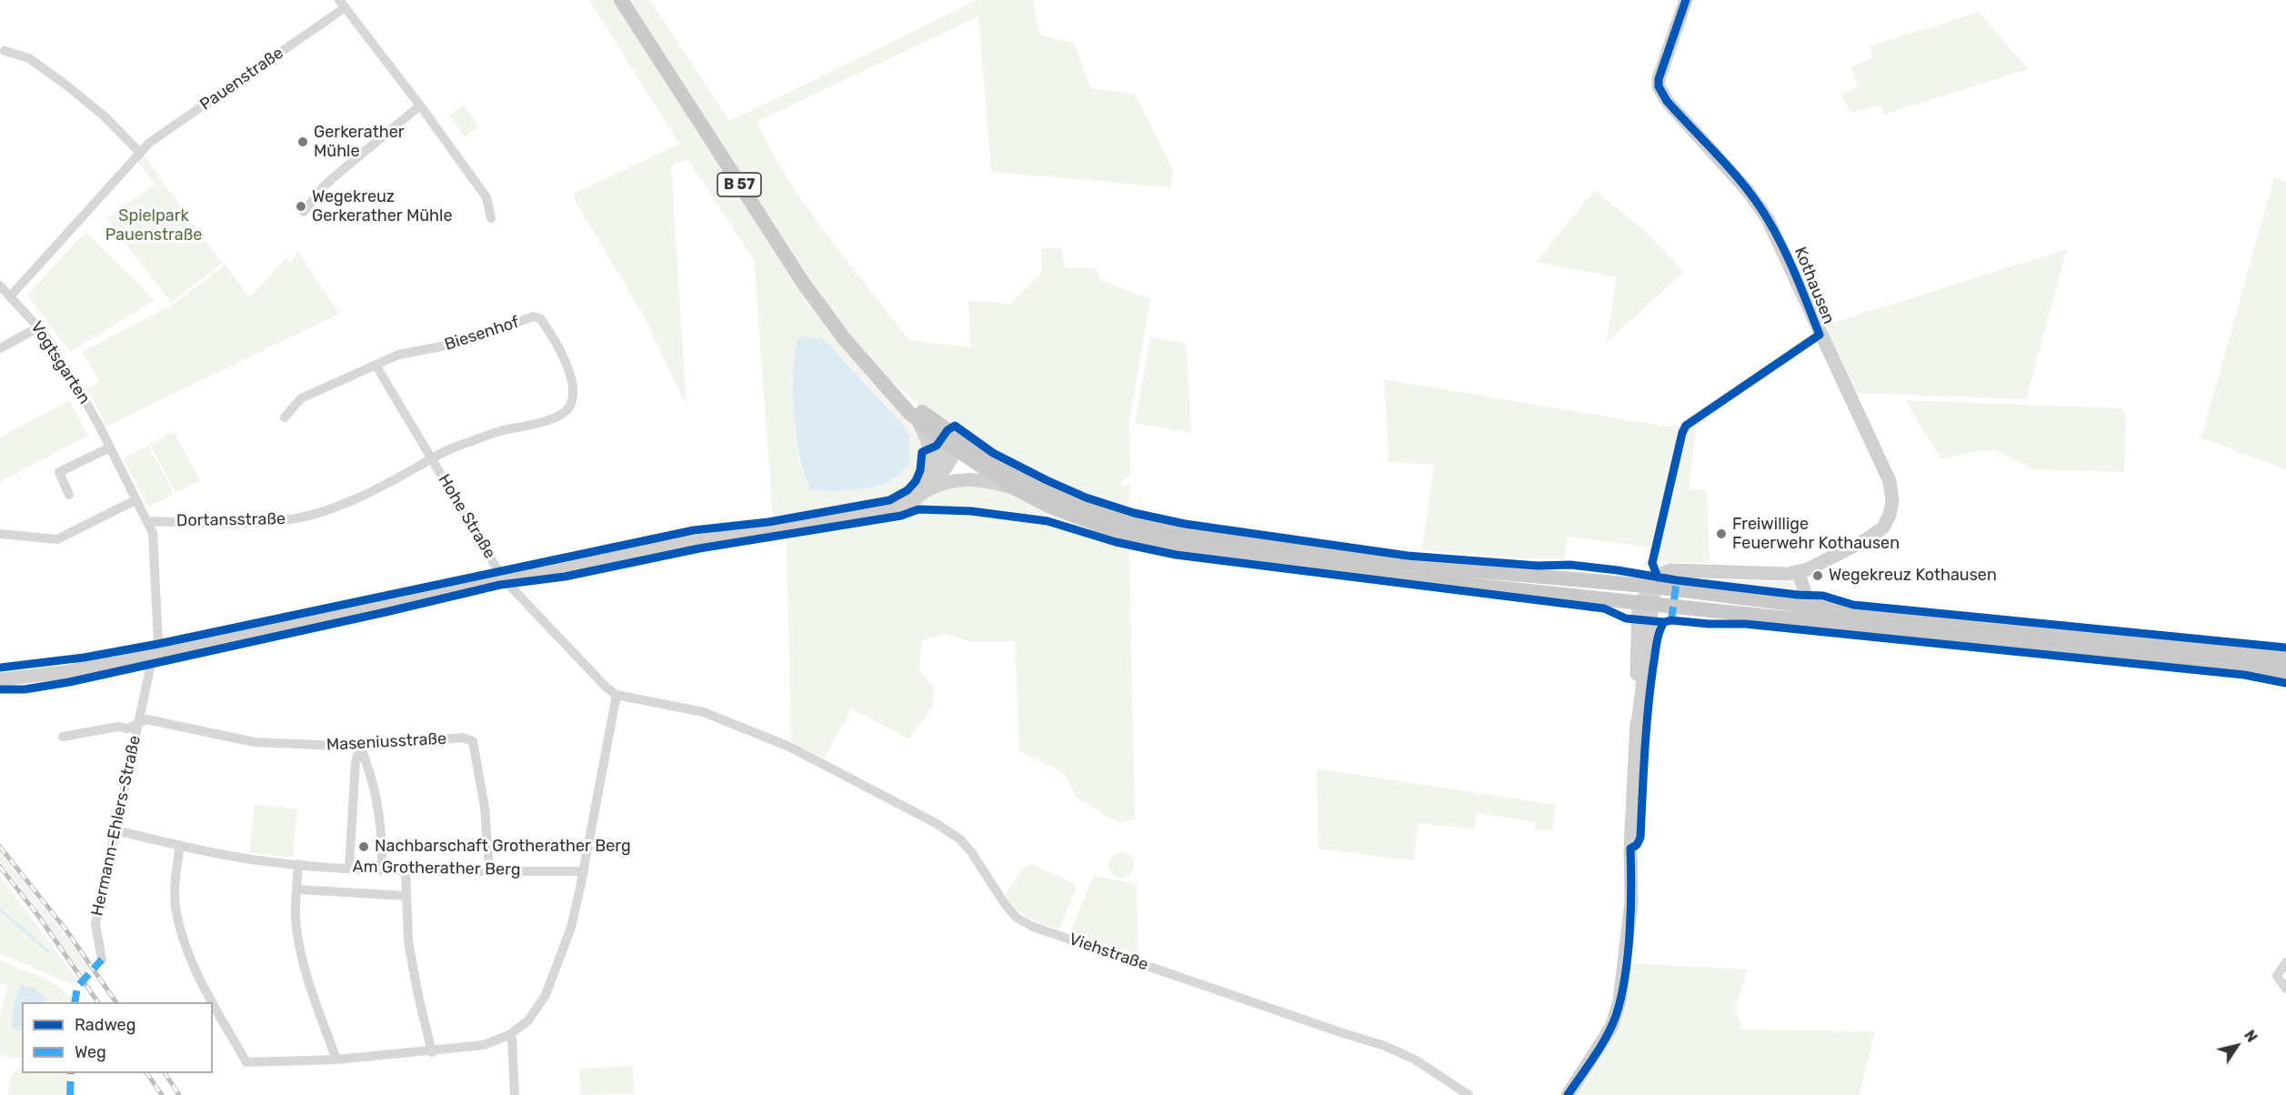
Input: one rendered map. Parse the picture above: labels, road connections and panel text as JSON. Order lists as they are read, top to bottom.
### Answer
{
  "streets": {
    "main road": ["B 57"],
    "street": [
      "Pauenstraße",
      "Kothausen",
      "Biesenhof",
      "Vogtsgarten",
      "Hohe Straße",
      "Dortansstraße",
      "Maseniusstraße",
      "Hermann-Ehlers-Straße",
      "Am Grotherather Berg",
      "Viehstraße"
    ]
  },
  "crossings": [
    ["Pauenstraße", "Vogtsgarten"],
    ["B 57", "Kothausen"],
    ["Biesenhof", "Hohe Straße"],
    ["Biesenhof", "Dortansstraße"],
    ["Vogtsgarten", "Dortansstraße"],
    ["Vogtsgarten", "Hermann-Ehlers-Straße"],
    ["Hohe Straße", "Dortansstraße"],
    ["Hohe Straße", "Viehstraße"],
    ["Maseniusstraße", "Hermann-Ehlers-Straße"],
    ["Maseniusstraße", "Am Grotherather Berg"],
    ["Hermann-Ehlers-Straße", "Am Grotherather Berg"]
  ],
  "parks": ["Spielpark Pauenstraße"],
  "places": [
    "Gerkerather Mühle",
    "Wegekreuz Gerkerather Mühle",
    "Freiwillige Feuerwehr Kothausen",
    "Wegekreuz Kothausen",
    "Nachbarschaft Grotherather Berg"
  ],
  "legend": ["Radweg", "Weg"],
  "north": "top right"
}
